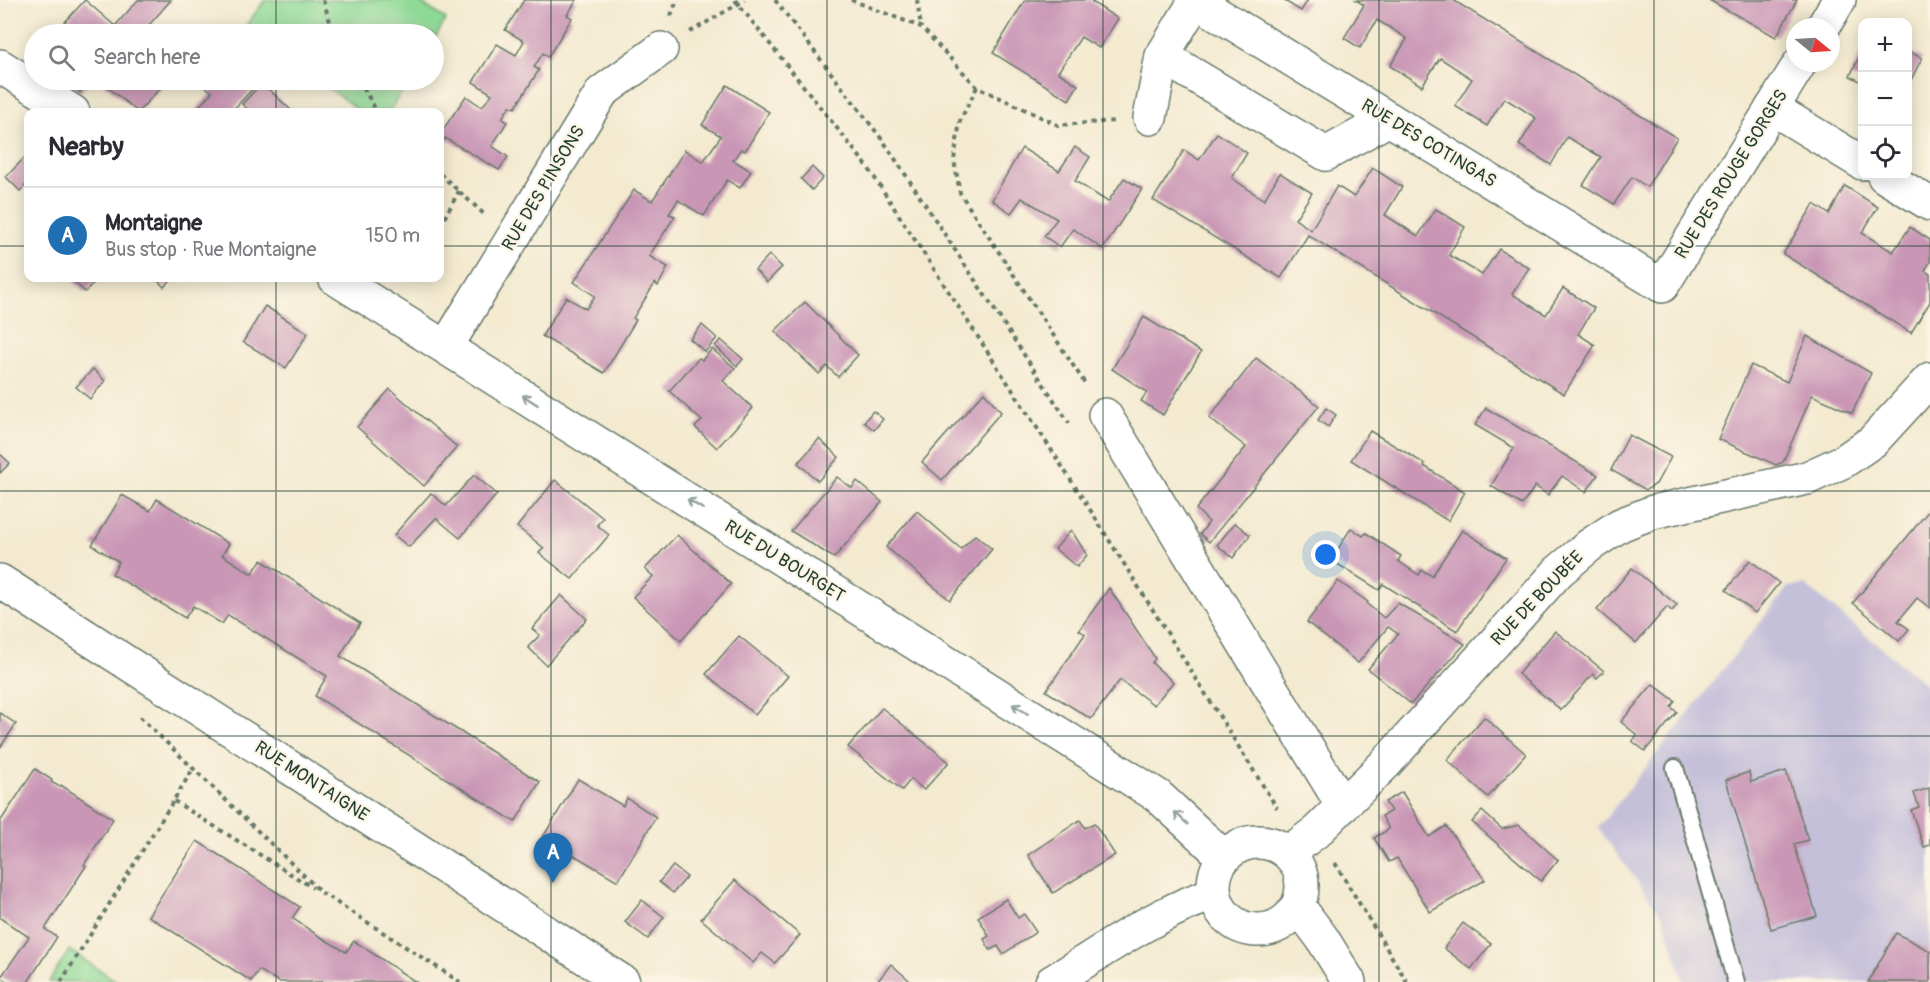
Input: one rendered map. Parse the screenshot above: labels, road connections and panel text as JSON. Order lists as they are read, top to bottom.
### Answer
{
  "streets": {
    "street": [
      "RUE DES COTINGAS",
      "RUE DES ROUGE GORGES",
      "RUE DES PINSONS",
      "RUE DU BOURGET",
      "RUE DE BOUBÉE",
      "RUE MONTAIGNE"
    ]
  },
  "crossings": [
    ["RUE DES COTINGAS", "RUE DES ROUGE GORGES"],
    ["RUE DES PINSONS", "RUE DU BOURGET"],
    ["RUE DU BOURGET", "RUE DE BOUBÉE"]
  ],
  "north": "right",
  "page": {
    "map_buttons": ["+", "−"],
    "search": "Search here",
    "heading": "Nearby",
    "list": [
      {
        "mark": "A",
        "name": "Montaigne",
        "note": "Bus stop · Rue Montaigne",
        "value": "150 m"
      }
    ],
    "pins": "A"
  }
}
